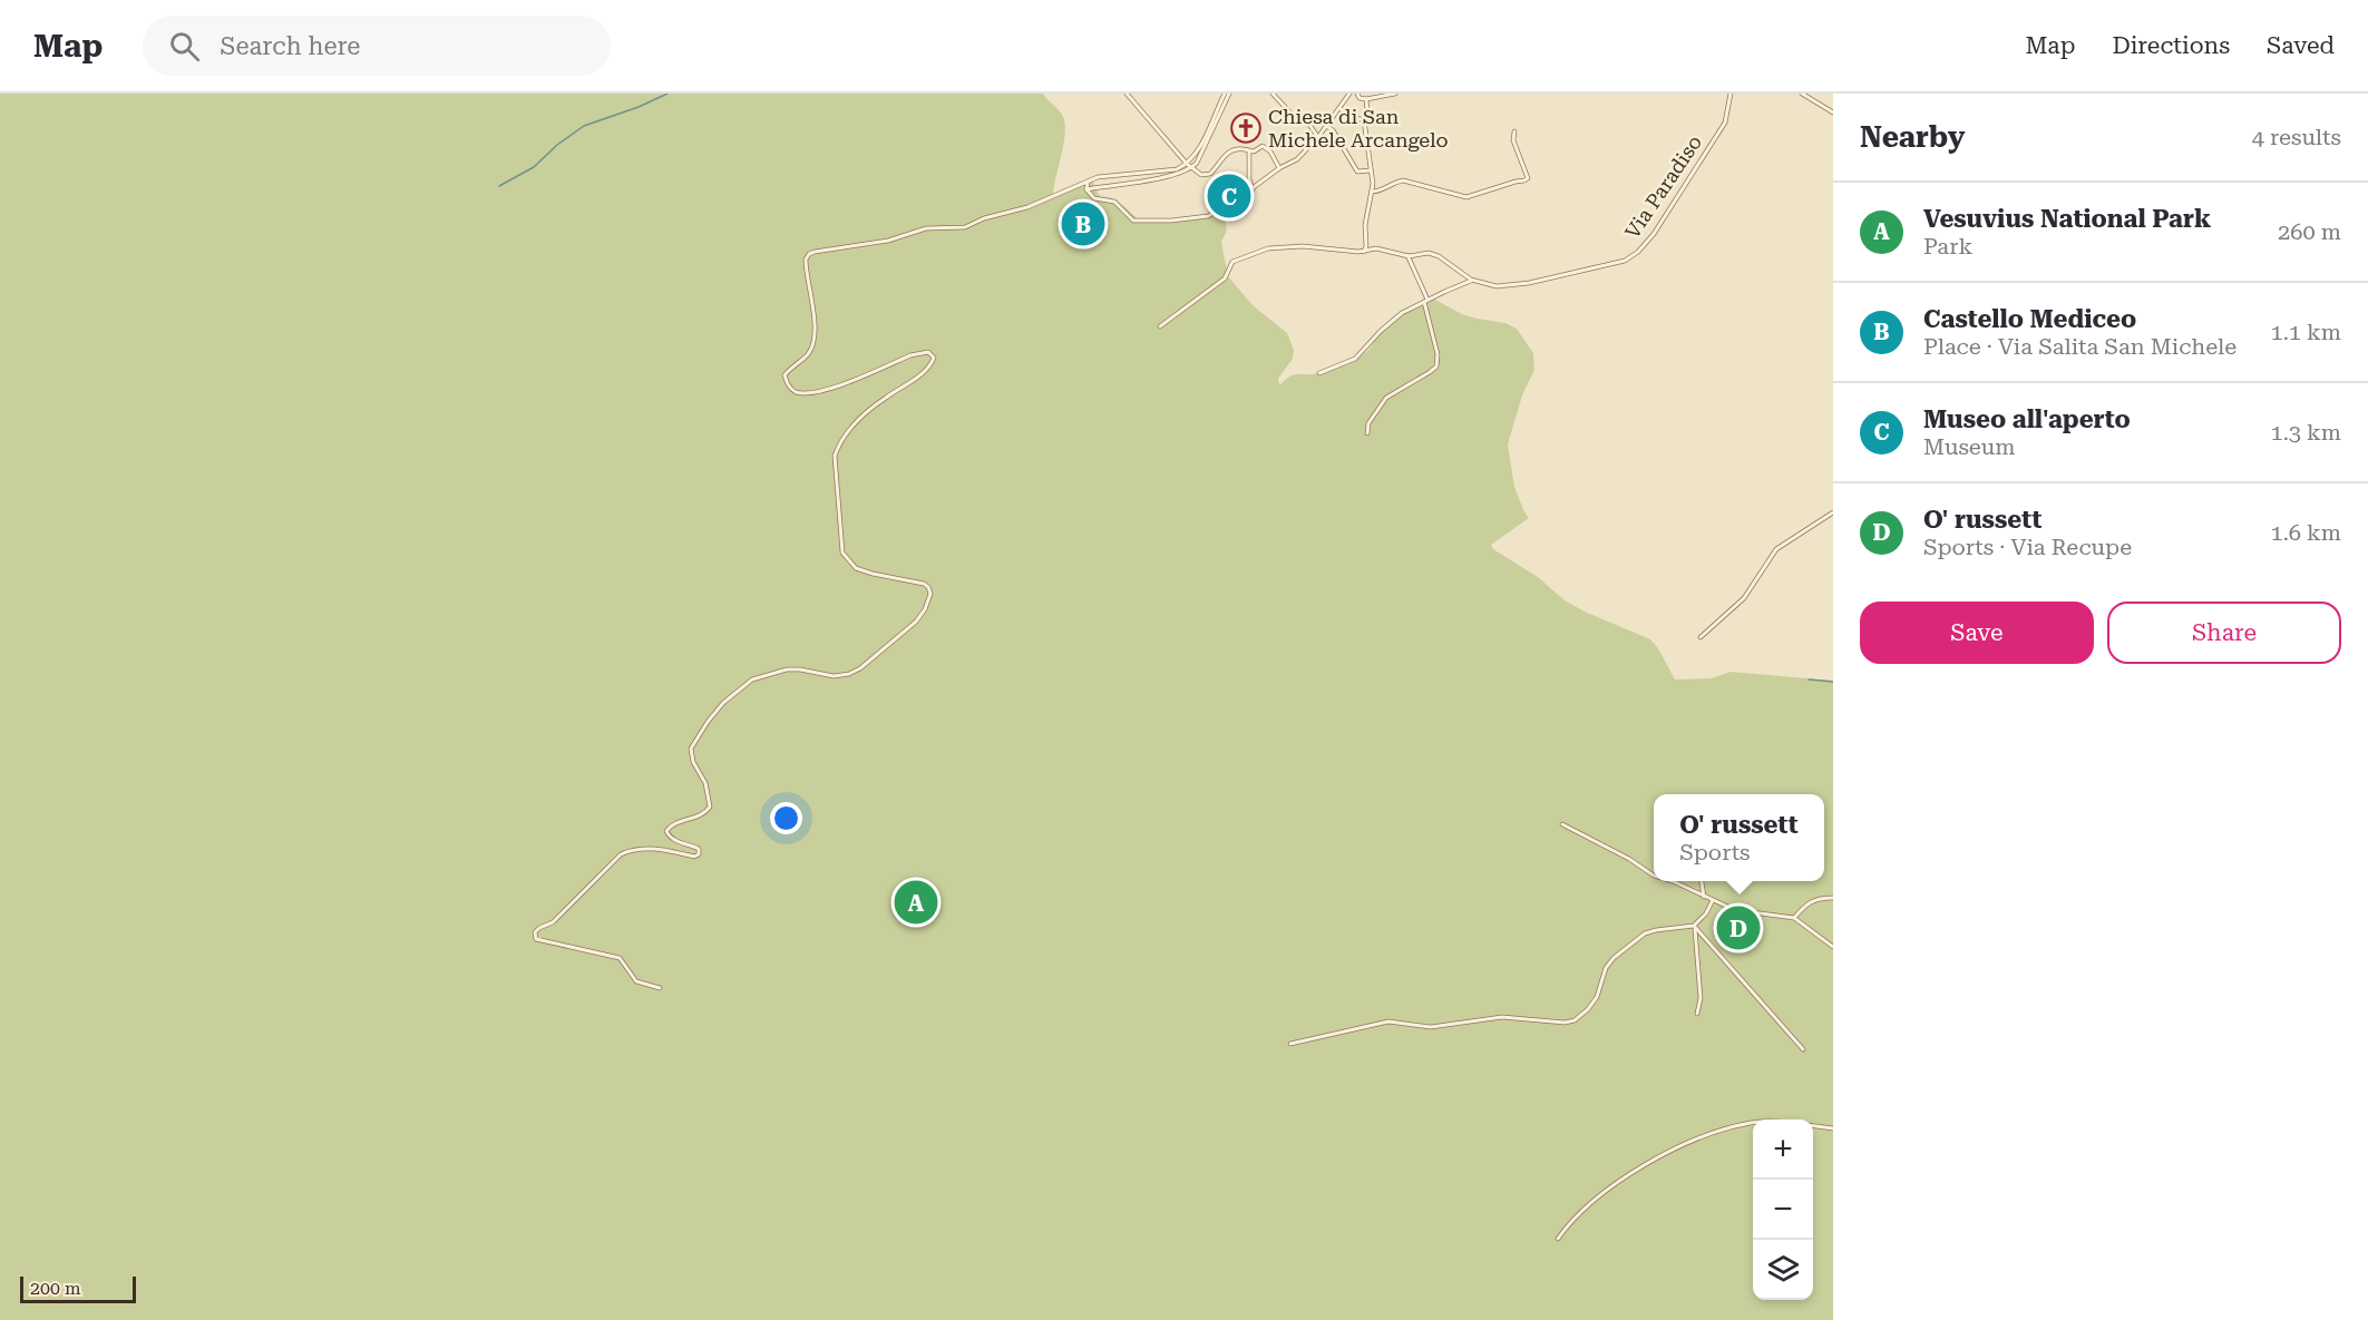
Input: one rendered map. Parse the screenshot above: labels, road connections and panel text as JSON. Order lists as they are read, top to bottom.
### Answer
{
  "streets": {
    "street": ["Via Paradiso"]
  },
  "places": {
    "church": ["Chiesa di San Michele Arcangelo"]
  },
  "scale_bar": "200 m",
  "page": {
    "header": "Map",
    "search": "Search here",
    "nav": ["Map", "Directions", "Saved"],
    "heading": ["Nearby", "4 results"],
    "pins": [
      "C",
      "B",
      "A",
      "D"
    ],
    "list": [
      {
        "mark": "A",
        "name": "Vesuvius National Park",
        "note": "Park",
        "value": "260 m"
      },
      {
        "mark": "B",
        "name": "Castello Mediceo",
        "note": "Place · Via Salita San Michele",
        "value": "1.1 km"
      },
      {
        "mark": "C",
        "name": "Museo all'aperto",
        "note": "Museum",
        "value": "1.3 km"
      },
      {
        "mark": "D",
        "name": "O' russett",
        "note": "Sports · Via Recupe",
        "value": "1.6 km"
      }
    ],
    "buttons": ["Save", "Share"],
    "popup": ["O' russett", "Sports"],
    "map_buttons": ["+", "−"],
    "scale": "200 m"
  }
}
